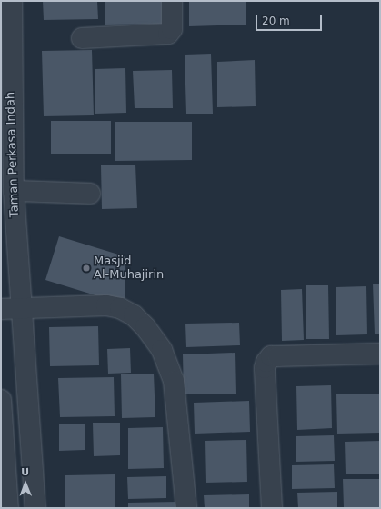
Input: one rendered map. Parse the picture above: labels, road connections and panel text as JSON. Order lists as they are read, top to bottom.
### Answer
{
  "streets": {
    "street": ["Taman Perkasa Indah"]
  },
  "places": ["Masjid Al-Muhajirin"],
  "scale_bar": "20 m",
  "north": "top"
}
